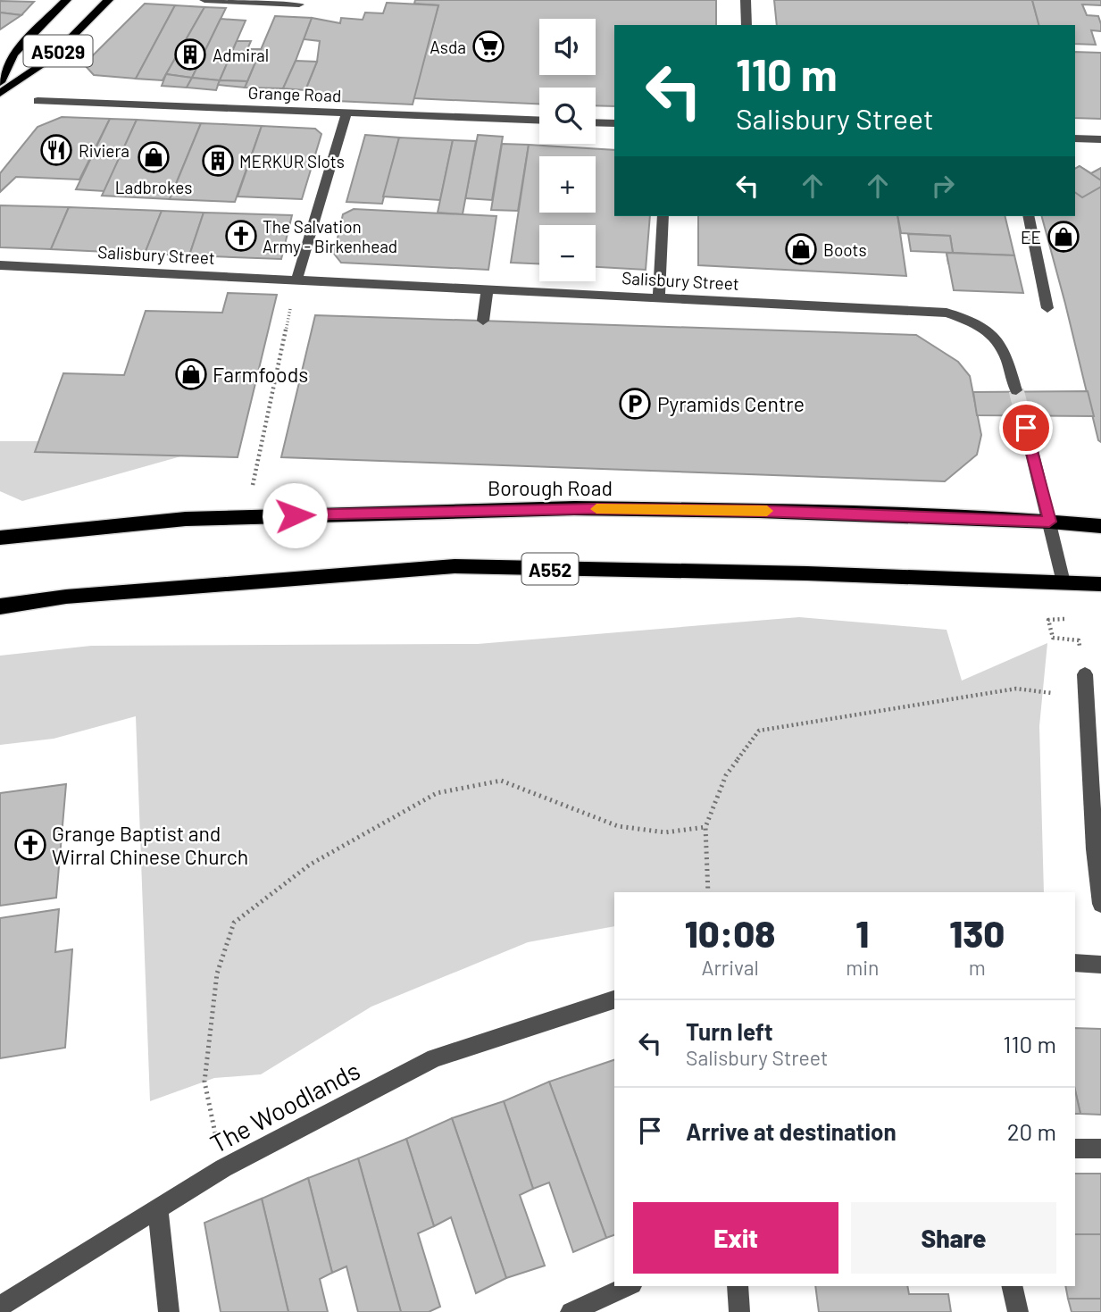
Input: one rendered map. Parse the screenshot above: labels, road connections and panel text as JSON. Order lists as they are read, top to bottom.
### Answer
{
  "streets": {
    "highway": ["Borough Road", "A552"],
    "main road": ["A5029"],
    "street": ["Grange Road", "Salisbury Street", "The Woodlands"]
  },
  "places": {
    "supermarket": ["Asda"],
    "building": ["Admiral", "MERKUR Slots"],
    "restaurant": ["Riviera"],
    "shop": [
      "Ladbrokes",
      "EE",
      "Boots",
      "Farmfoods"
    ],
    "church": ["The Salvation Army - Birkenhead", "Grange Baptist and Wirral Chinese Church"],
    "parking": ["Pyramids Centre"]
  },
  "page": {
    "map_buttons": ["+", "−"],
    "turn": ["110 m", "Salisbury Street"],
    "eta": [
      "10:08",
      "Arrival",
      "1",
      "min",
      "130",
      "m"
    ],
    "list": [
      {
        "name": "Turn left",
        "note": "Salisbury Street",
        "value": "110 m"
      },
      {
        "name": "Arrive at destination",
        "value": "20 m"
      }
    ],
    "buttons": ["Exit", "Share"]
  }
}
